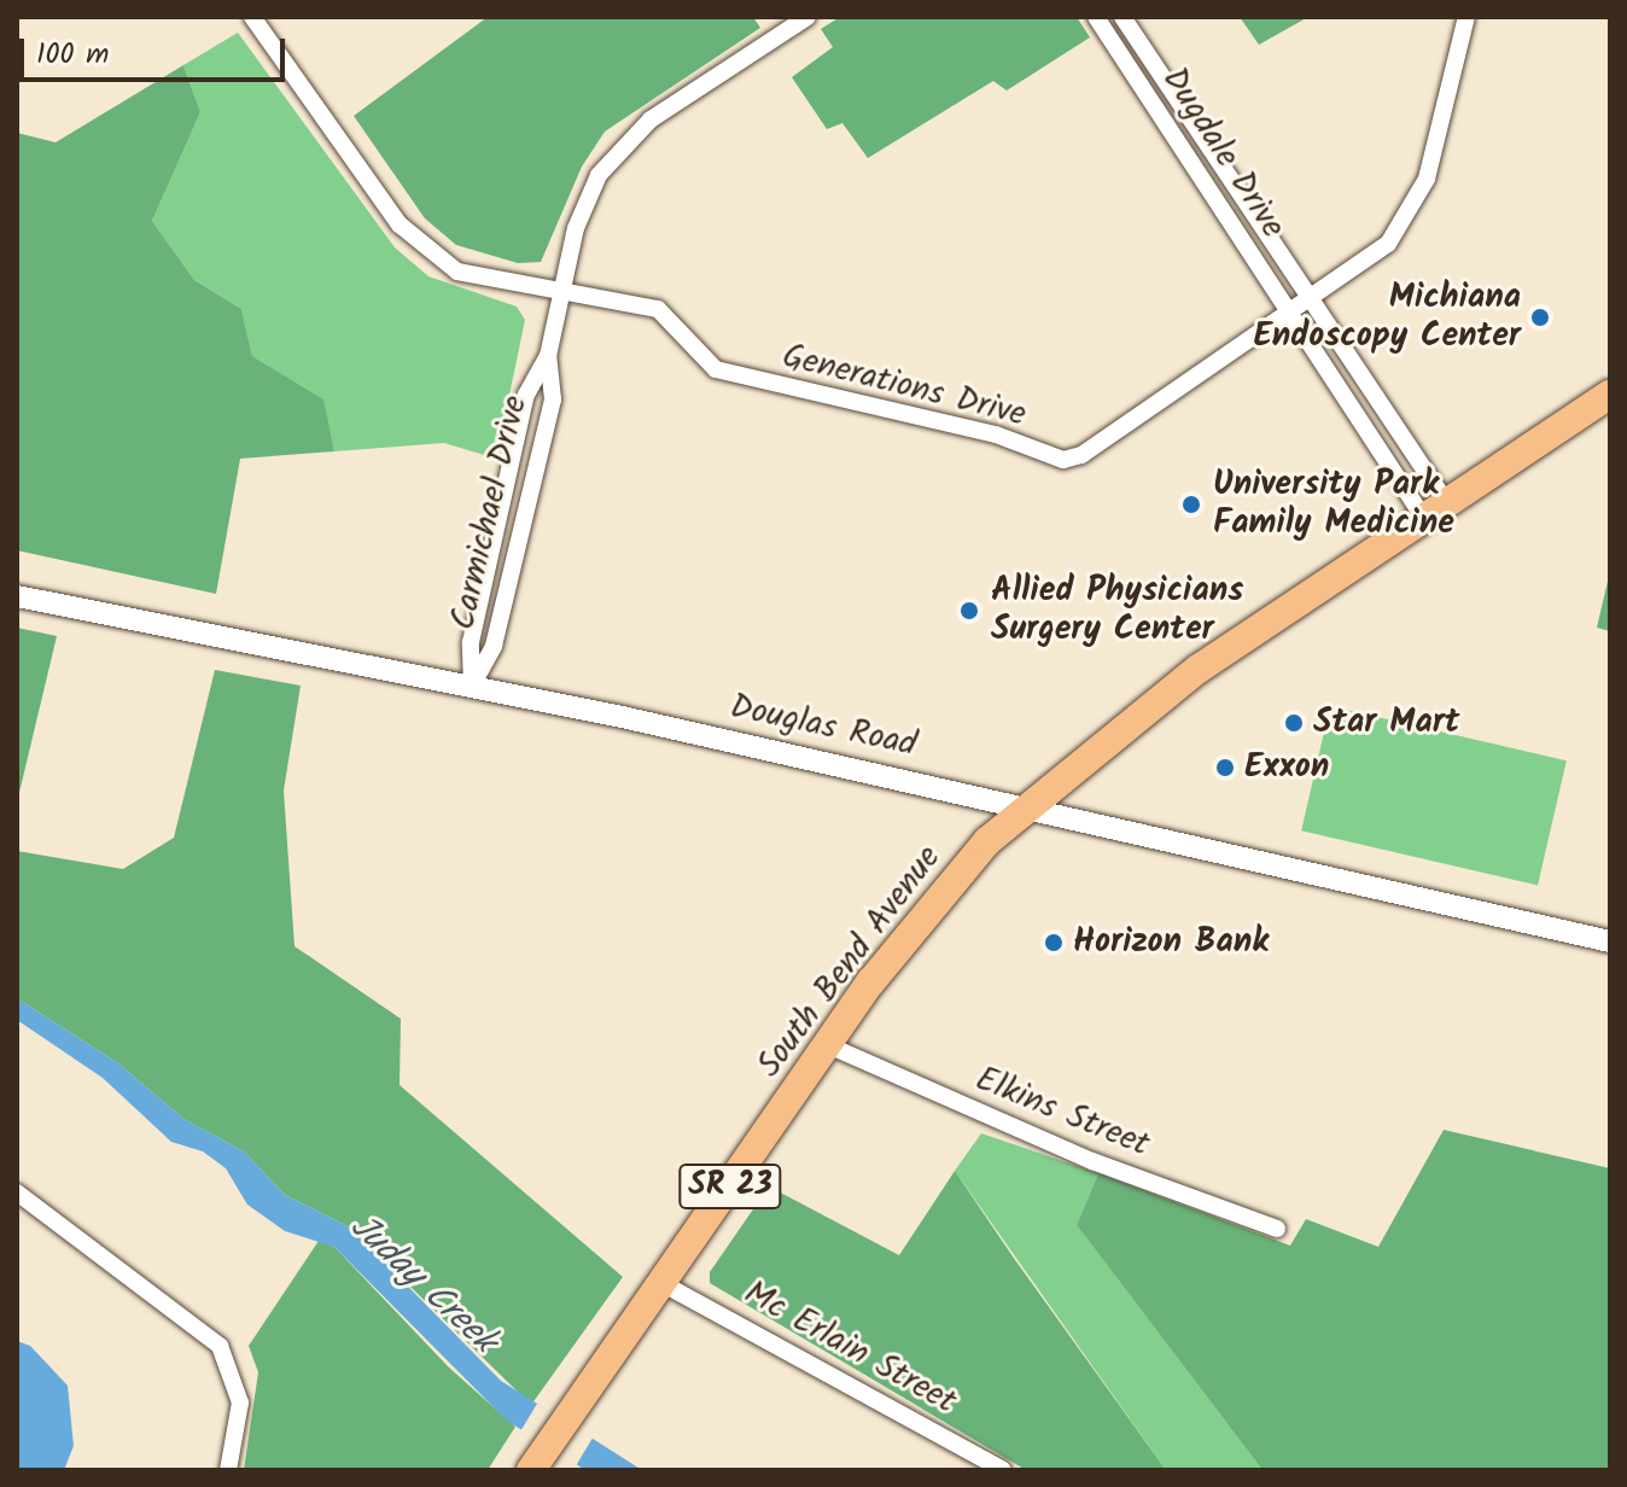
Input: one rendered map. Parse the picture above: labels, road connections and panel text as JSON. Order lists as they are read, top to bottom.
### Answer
{
  "streets": {
    "main road": ["South Bend Avenue", "SR 23"],
    "street": [
      "Dugdale Drive",
      "Generations Drive",
      "Carmichael Drive",
      "Douglas Road",
      "Elkins Street",
      "Mc Erlain Street"
    ]
  },
  "crossings": [
    ["Dugdale Drive", "Generations Drive"],
    ["Dugdale Drive", "South Bend Avenue"],
    ["Generations Drive", "Carmichael Drive"],
    ["Carmichael Drive", "Douglas Road"],
    ["Douglas Road", "South Bend Avenue"],
    ["South Bend Avenue", "Elkins Street"],
    ["South Bend Avenue", "Mc Erlain Street"]
  ],
  "water": ["Juday Creek"],
  "places": [
    "Michiana Endoscopy Center",
    "University Park Family Medicine",
    "Allied Physicians Surgery Center",
    "Star Mart",
    "Exxon",
    "Horizon Bank"
  ],
  "scale_bar": "100 m"
}
